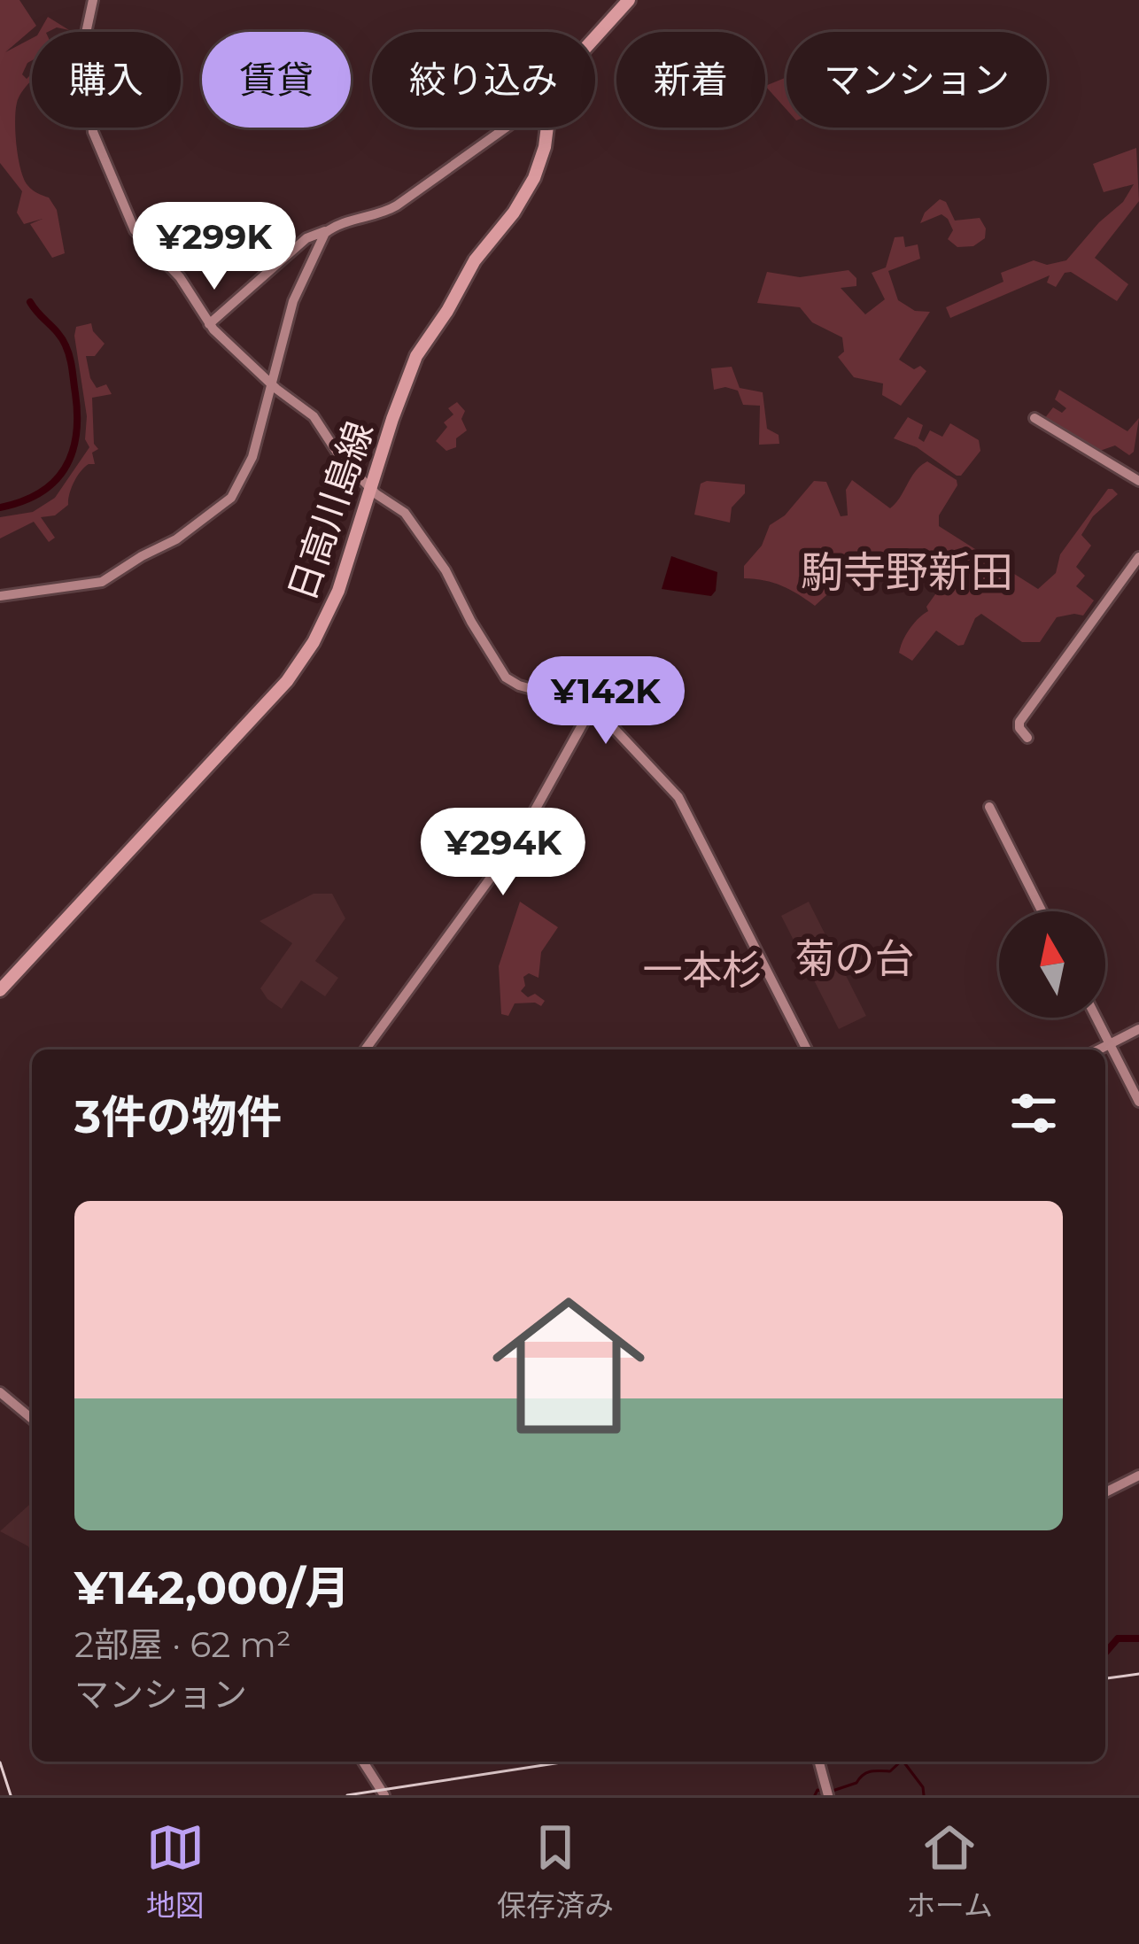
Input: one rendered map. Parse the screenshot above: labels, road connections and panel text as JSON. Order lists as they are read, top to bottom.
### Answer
{
  "streets": {
    "main road": ["日高川島線"]
  },
  "districts": ["駒寺野新田", "菊の台", "一本杉"],
  "north": "top",
  "page": {
    "chip": [
      "購入",
      "賃貸",
      "絞り込み",
      "新着",
      "マンション"
    ],
    "price": ["¥299K", "¥142K", "¥294K"],
    "heading": "3件の物件",
    "list": [
      {
        "name": "¥142,000/月",
        "note": "2部屋 · 62 m² · マンション"
      }
    ],
    "tabs": ["地図", "保存済み", "ホーム"]
  }
}
